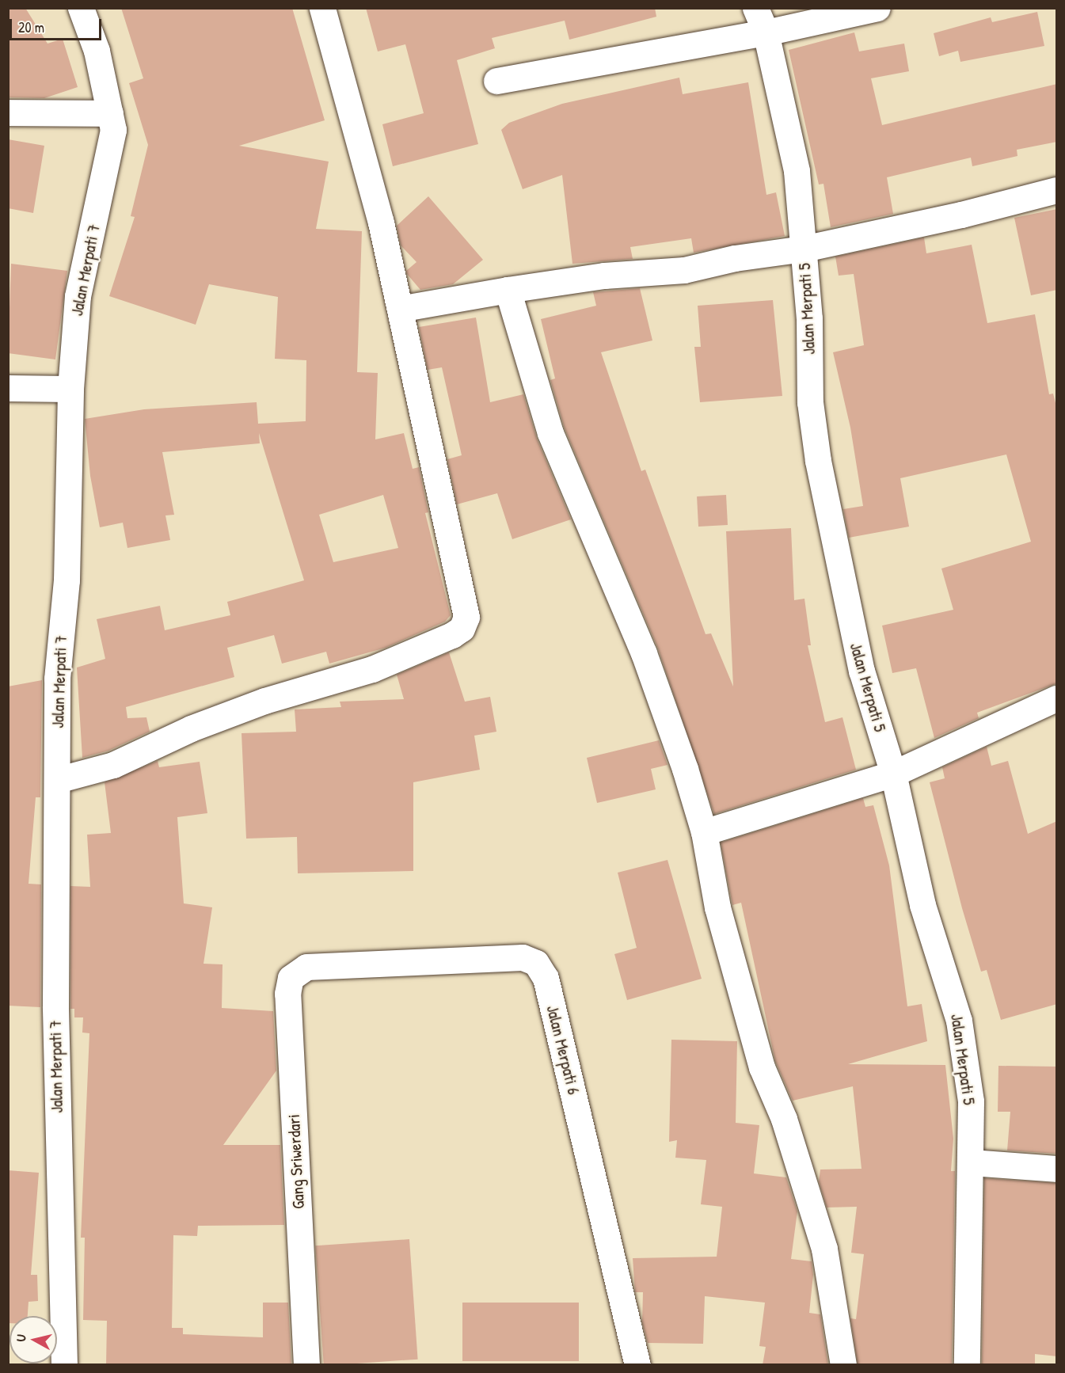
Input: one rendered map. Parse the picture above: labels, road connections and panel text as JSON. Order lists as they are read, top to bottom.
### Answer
{
  "streets": {
    "street": [
      "Jalan Merpati 7",
      "Jalan Merpati 5",
      "Jalan Merpati 6",
      "Gang Sriwerdari"
    ]
  },
  "crossings": [
    ["Jalan Merpati 6", "Gang Sriwerdari"]
  ],
  "scale_bar": "20 m",
  "north": "left"
}
